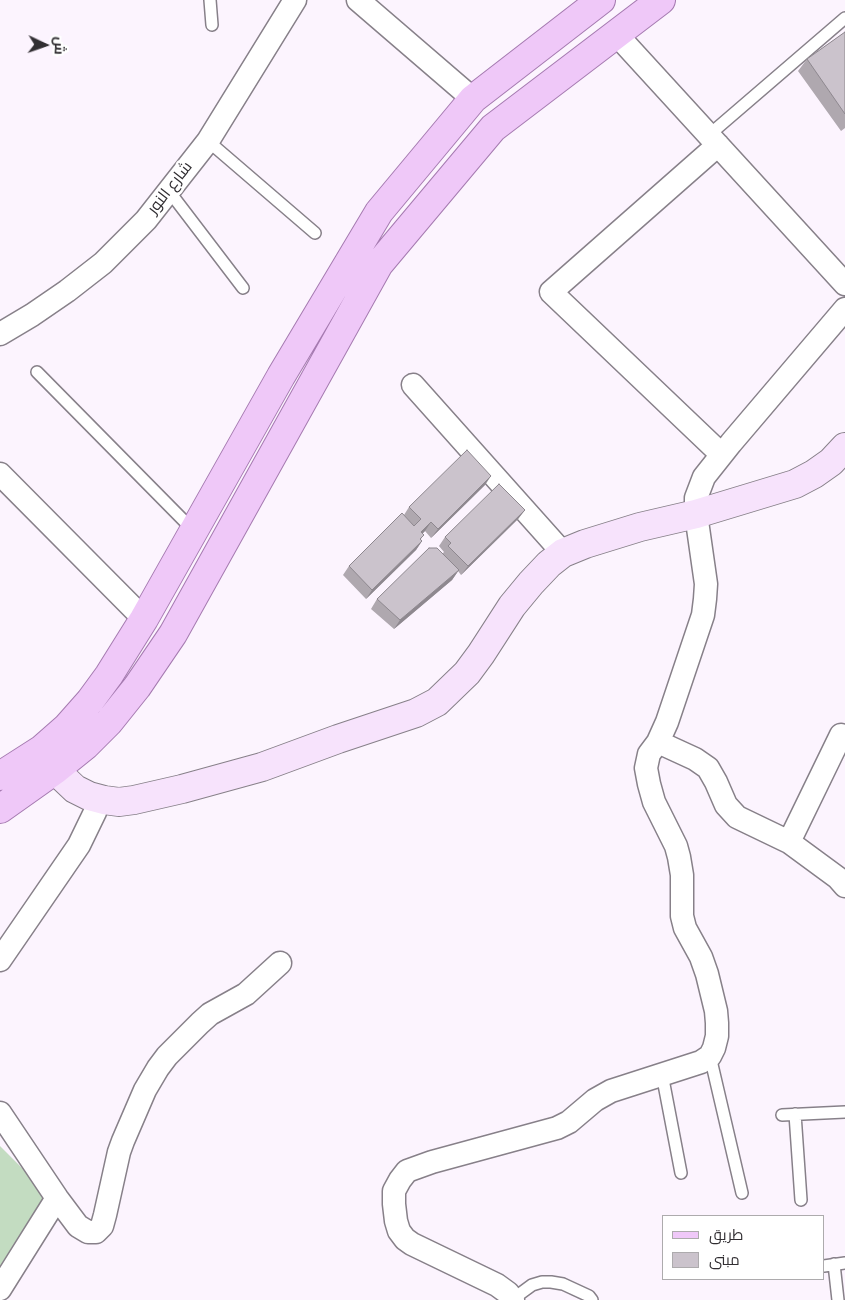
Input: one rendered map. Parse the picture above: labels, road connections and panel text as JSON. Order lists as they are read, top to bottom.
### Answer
{
  "streets": {
    "street": ["شارع النور"]
  },
  "legend": ["طريق", "مبنى"],
  "north": "right"
}
